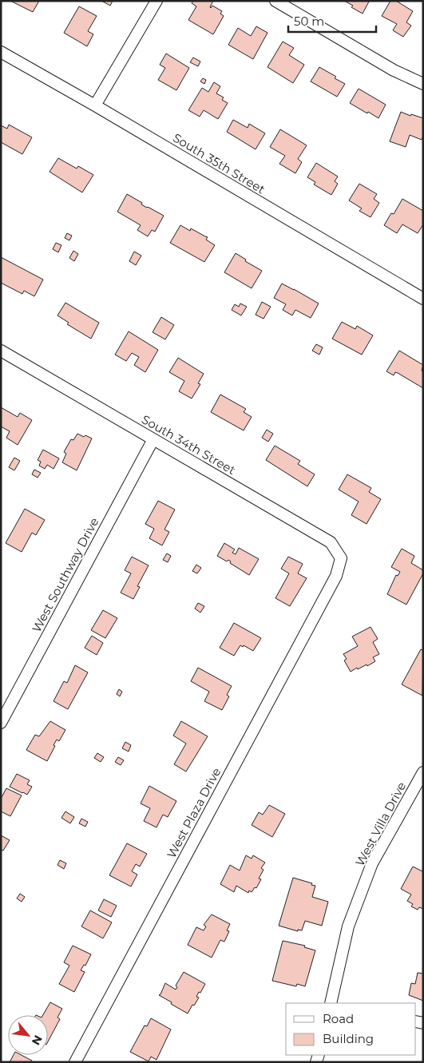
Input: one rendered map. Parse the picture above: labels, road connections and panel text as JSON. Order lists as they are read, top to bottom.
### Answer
{
  "streets": {
    "street": [
      "South 35th Street",
      "South 34th Street",
      "West Southway Drive",
      "West Plaza Drive",
      "West Villa Drive"
    ]
  },
  "crossings": [
    ["South 34th Street", "West Southway Drive"],
    ["South 34th Street", "West Plaza Drive"]
  ],
  "legend": ["Road", "Building"],
  "scale_bar": "50 m",
  "north": "bottom right"
}
